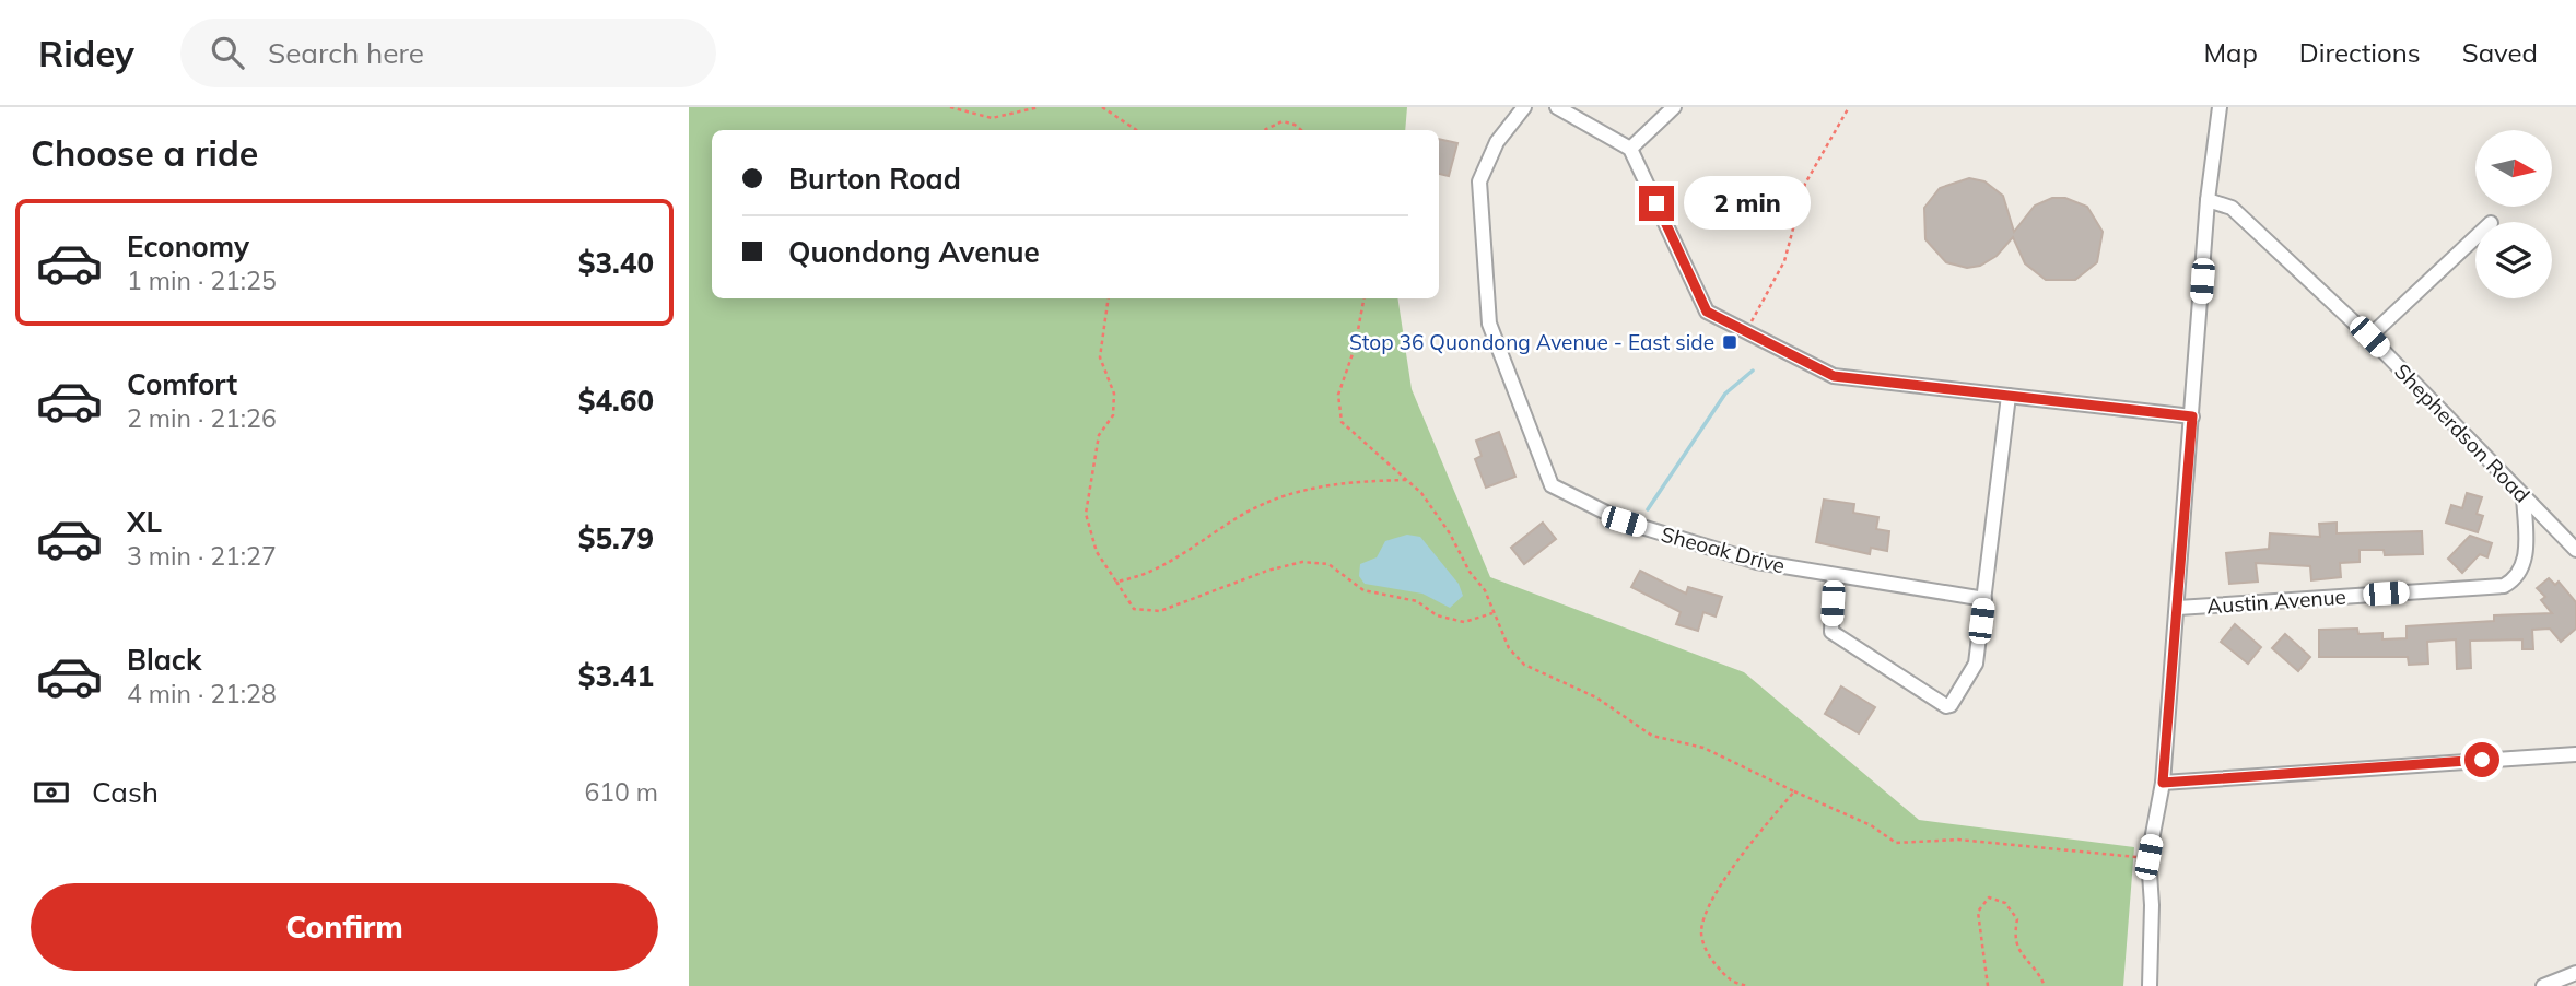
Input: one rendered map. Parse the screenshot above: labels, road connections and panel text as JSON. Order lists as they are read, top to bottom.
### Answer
{
  "streets": {
    "street": ["Shepherdson Road", "Sheoak Drive", "Austin Avenue"]
  },
  "crossings": [
    ["Shepherdson Road", "Austin Avenue"]
  ],
  "places": {
    "transit": ["Stop 36 Quondong Avenue - East side"]
  },
  "north": "right",
  "page": {
    "header": "Ridey",
    "search": "Search here",
    "nav": ["Map", "Directions", "Saved"],
    "heading": "Choose a ride",
    "banner": ["Burton Road", "Quondong Avenue"],
    "bubble": "2 min",
    "list": [
      {
        "name": "Economy",
        "note": "1 min · 21:25",
        "value": "$3.40"
      },
      {
        "name": "Comfort",
        "note": "2 min · 21:26",
        "value": "$4.60"
      },
      {
        "name": "XL",
        "note": "3 min · 21:27",
        "value": "$5.79"
      },
      {
        "name": "Black",
        "note": "4 min · 21:28",
        "value": "$3.41"
      }
    ],
    "pay": ["Cash", "610 m"],
    "buttons": "Confirm"
  }
}
